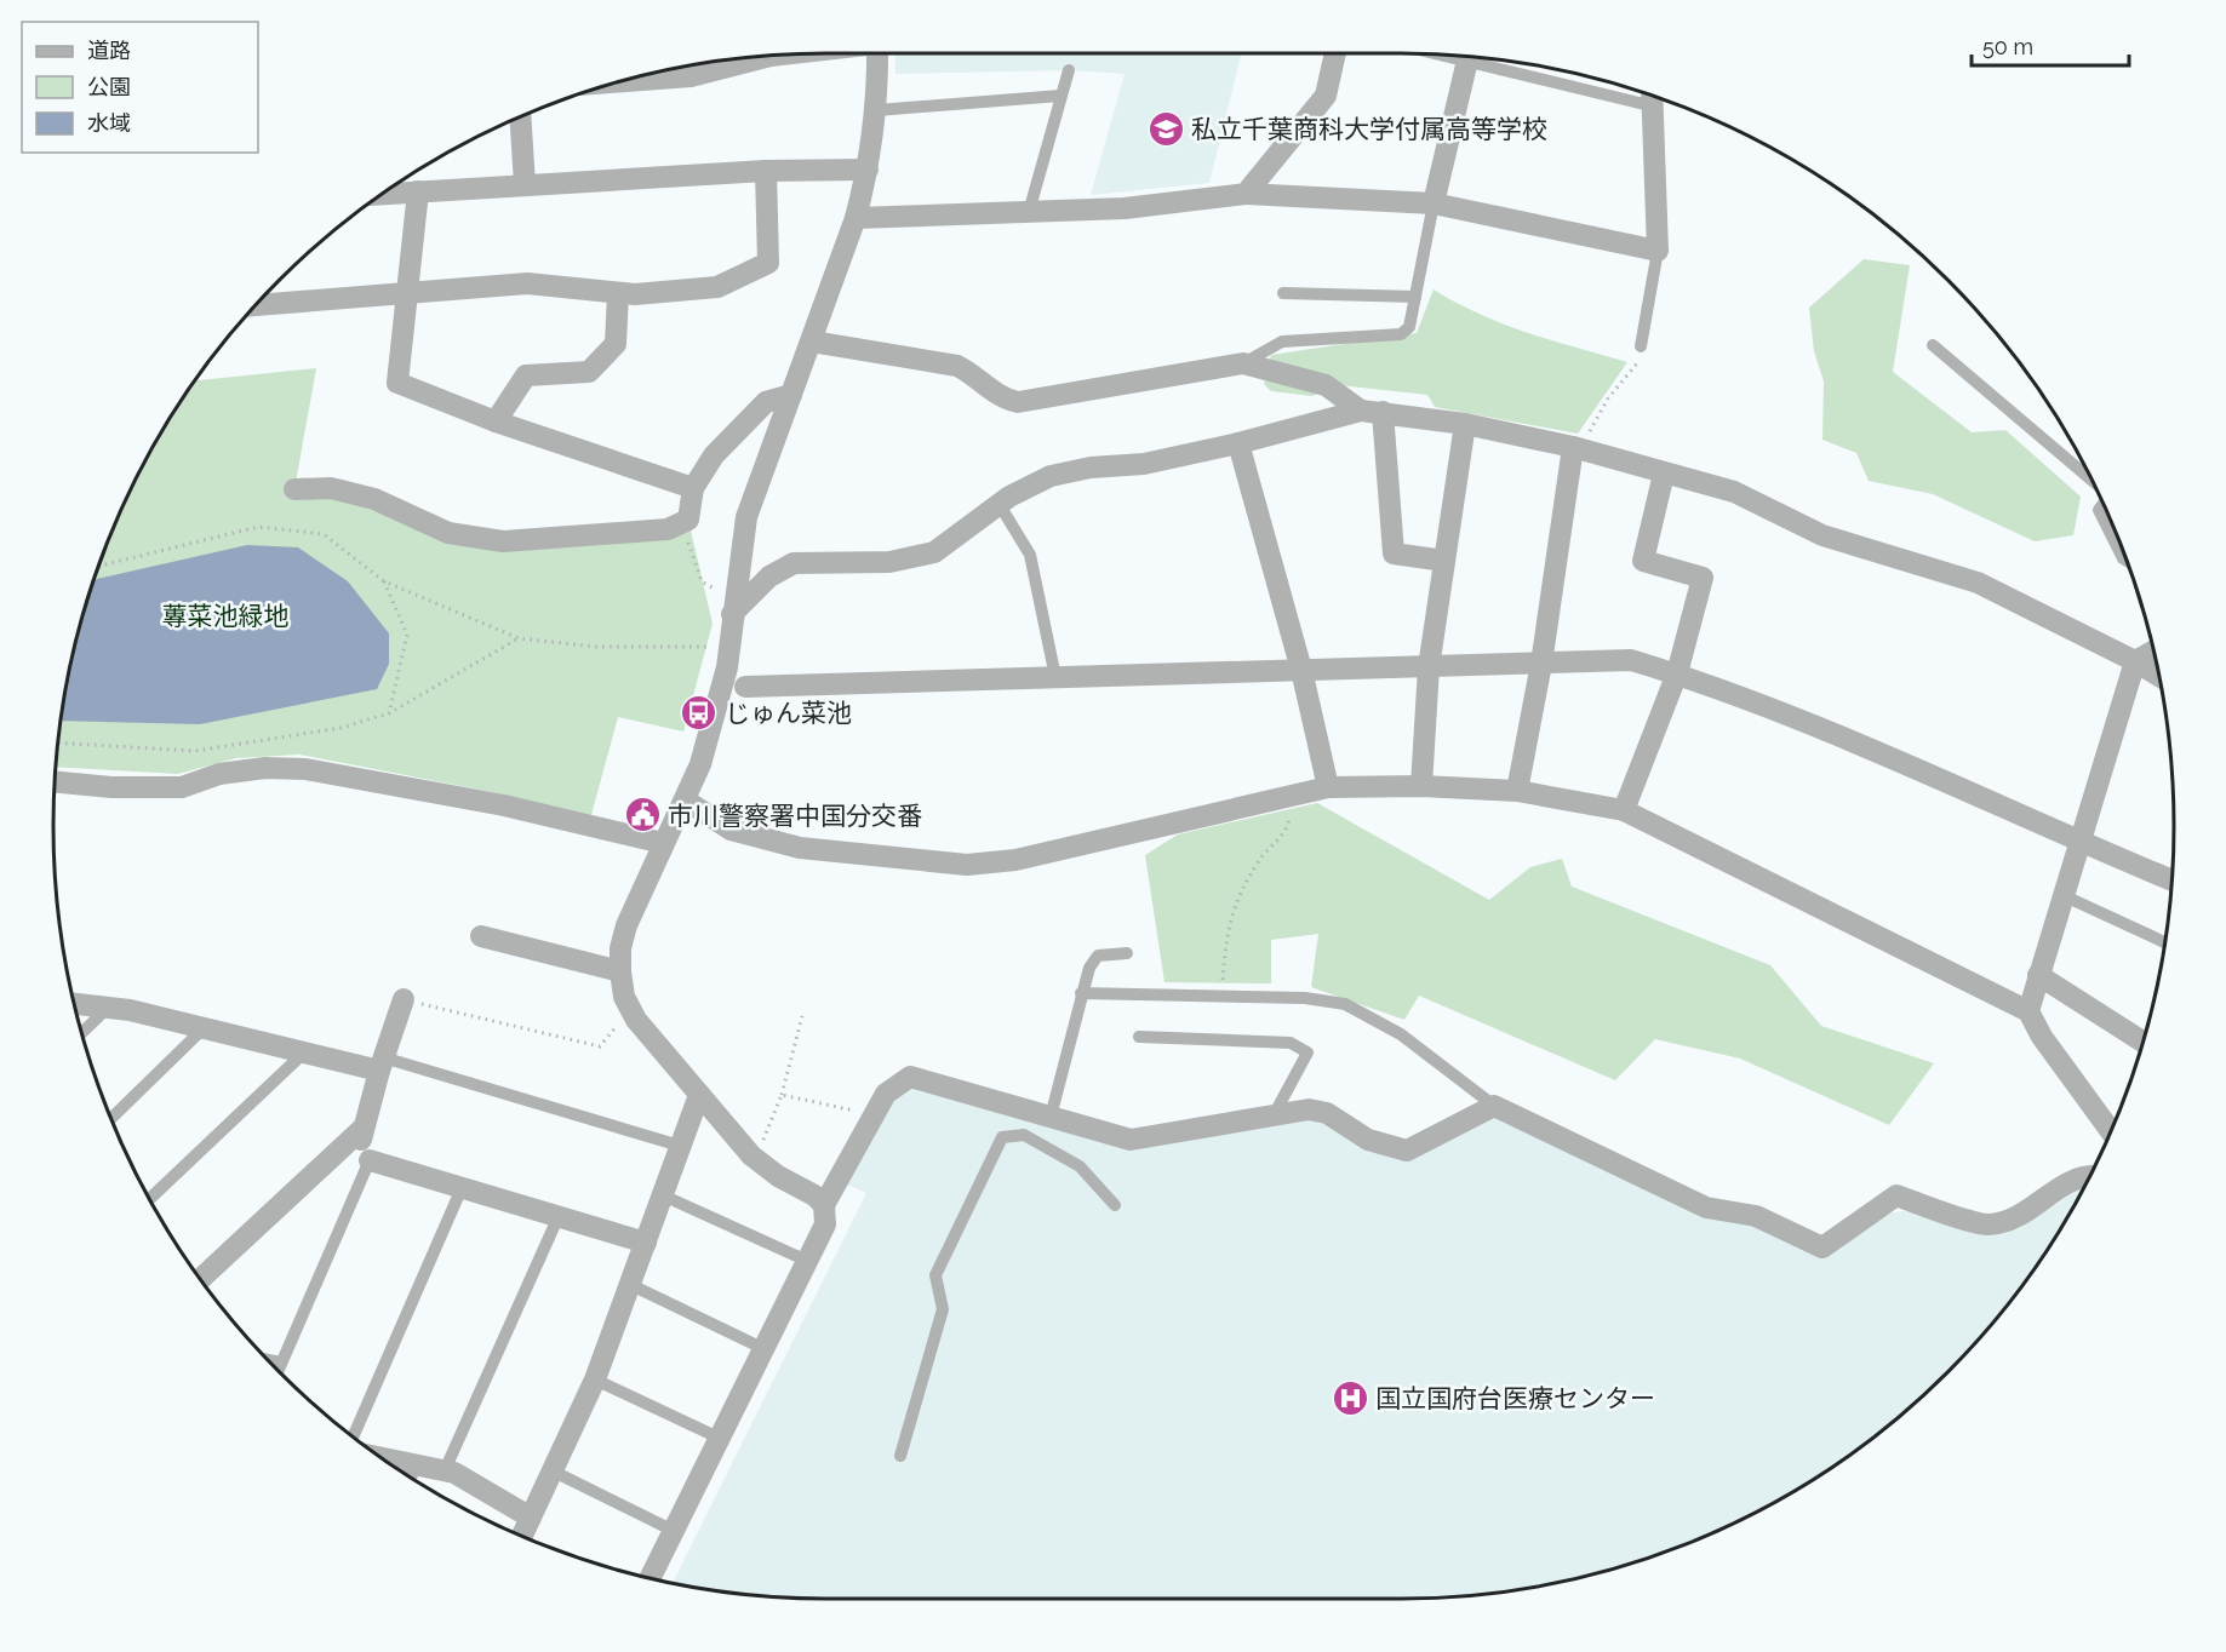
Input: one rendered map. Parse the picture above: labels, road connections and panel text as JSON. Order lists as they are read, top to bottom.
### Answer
{
  "parks": ["蓴菜池緑地"],
  "places": {
    "school or university": ["私立千葉商科大学付属高等学校"],
    "bus stop": ["じゅん菜池"],
    "public building": ["市川警察署中国分交番"],
    "hospital": ["国立国府台医療センター"]
  },
  "legend": ["道路", "公園", "水域"],
  "scale_bar": "50 m"
}
